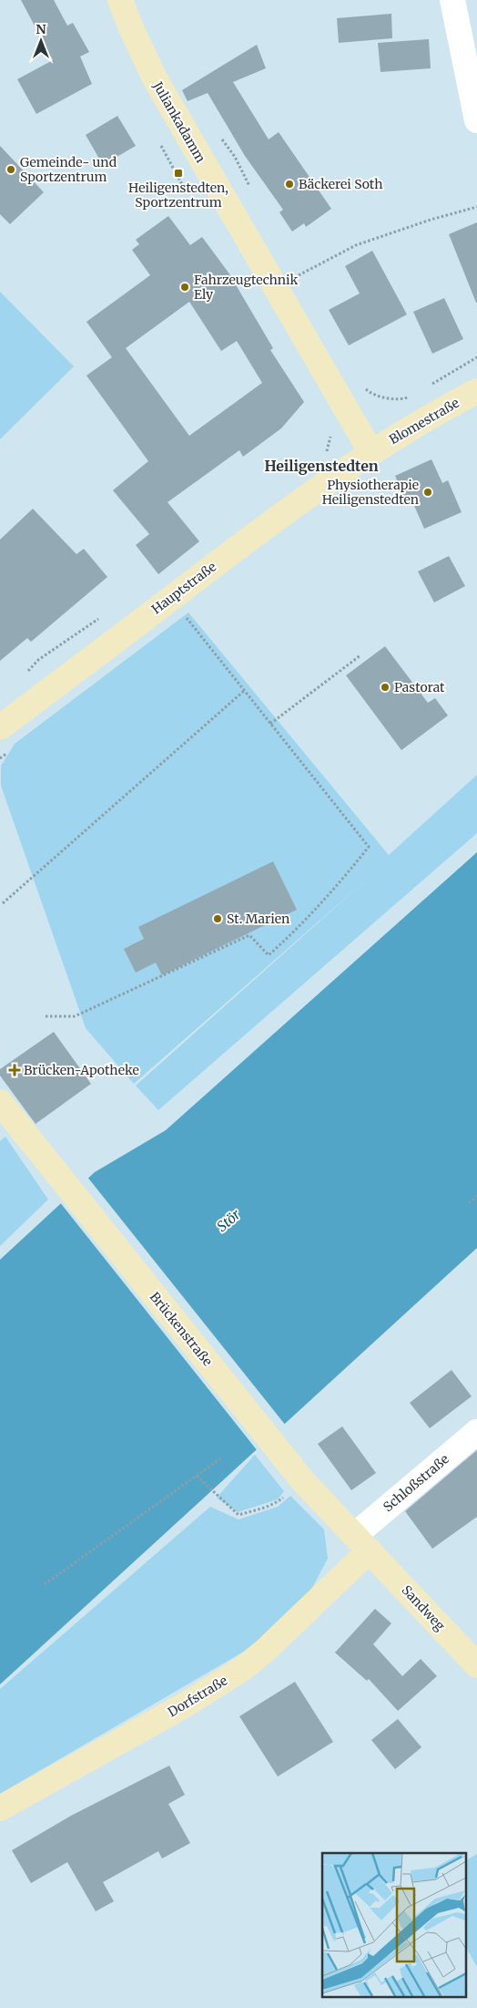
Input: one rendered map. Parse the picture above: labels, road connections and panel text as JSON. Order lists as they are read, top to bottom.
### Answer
{
  "streets": {
    "street": [
      "Juliankadamm",
      "Blomestraße",
      "Hauptstraße",
      "Brückenstraße",
      "Schloßstraße",
      "Sandweg",
      "Dorfstraße"
    ]
  },
  "crossings": [
    ["Juliankadamm", "Blomestraße"],
    ["Juliankadamm", "Hauptstraße"],
    ["Blomestraße", "Hauptstraße"],
    ["Brückenstraße", "Schloßstraße"],
    ["Brückenstraße", "Sandweg"],
    ["Brückenstraße", "Dorfstraße"],
    ["Schloßstraße", "Sandweg"],
    ["Schloßstraße", "Dorfstraße"],
    ["Sandweg", "Dorfstraße"]
  ],
  "districts": ["Heiligenstedten"],
  "water": ["Stör"],
  "places": {
    "other": [
      "Gemeinde- und Sportzentrum",
      "Bäckerei Soth",
      "Fahrzeugtechnik Ely",
      "Physiotherapie Heiligenstedten",
      "Pastorat",
      "St. Marien"
    ],
    "transit": ["Heiligenstedten, Sportzentrum"],
    "health": ["Brücken-Apotheke"]
  },
  "north": "top"
}
